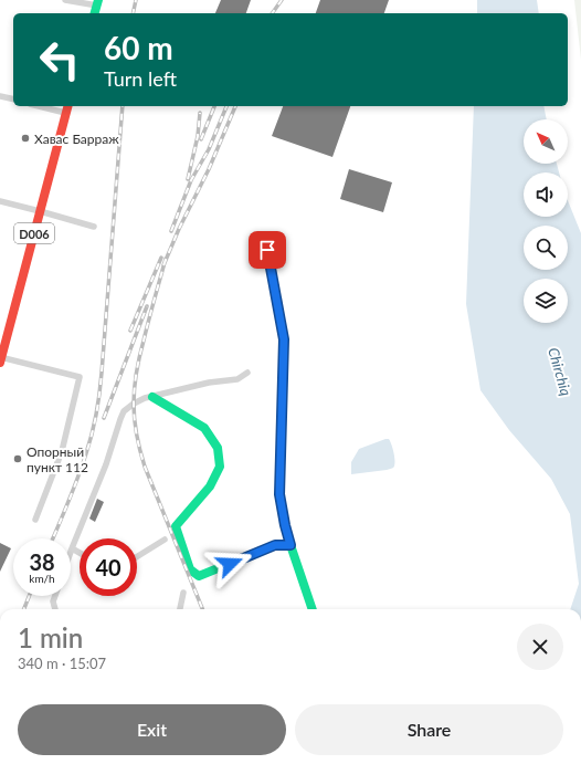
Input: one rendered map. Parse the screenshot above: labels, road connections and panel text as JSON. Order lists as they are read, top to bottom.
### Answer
{
  "streets": {
    "street": ["D006"]
  },
  "water": ["Chirchiq"],
  "places": ["Хавас Барраж", "Опорный пункт 112"],
  "north": "top left",
  "page": {
    "turn": ["60 m", "Turn left"],
    "speed": "38 km/h",
    "limit": "40",
    "heading": ["1 min", "340 m · 15:07"],
    "buttons": ["Exit", "Share"]
  }
}
